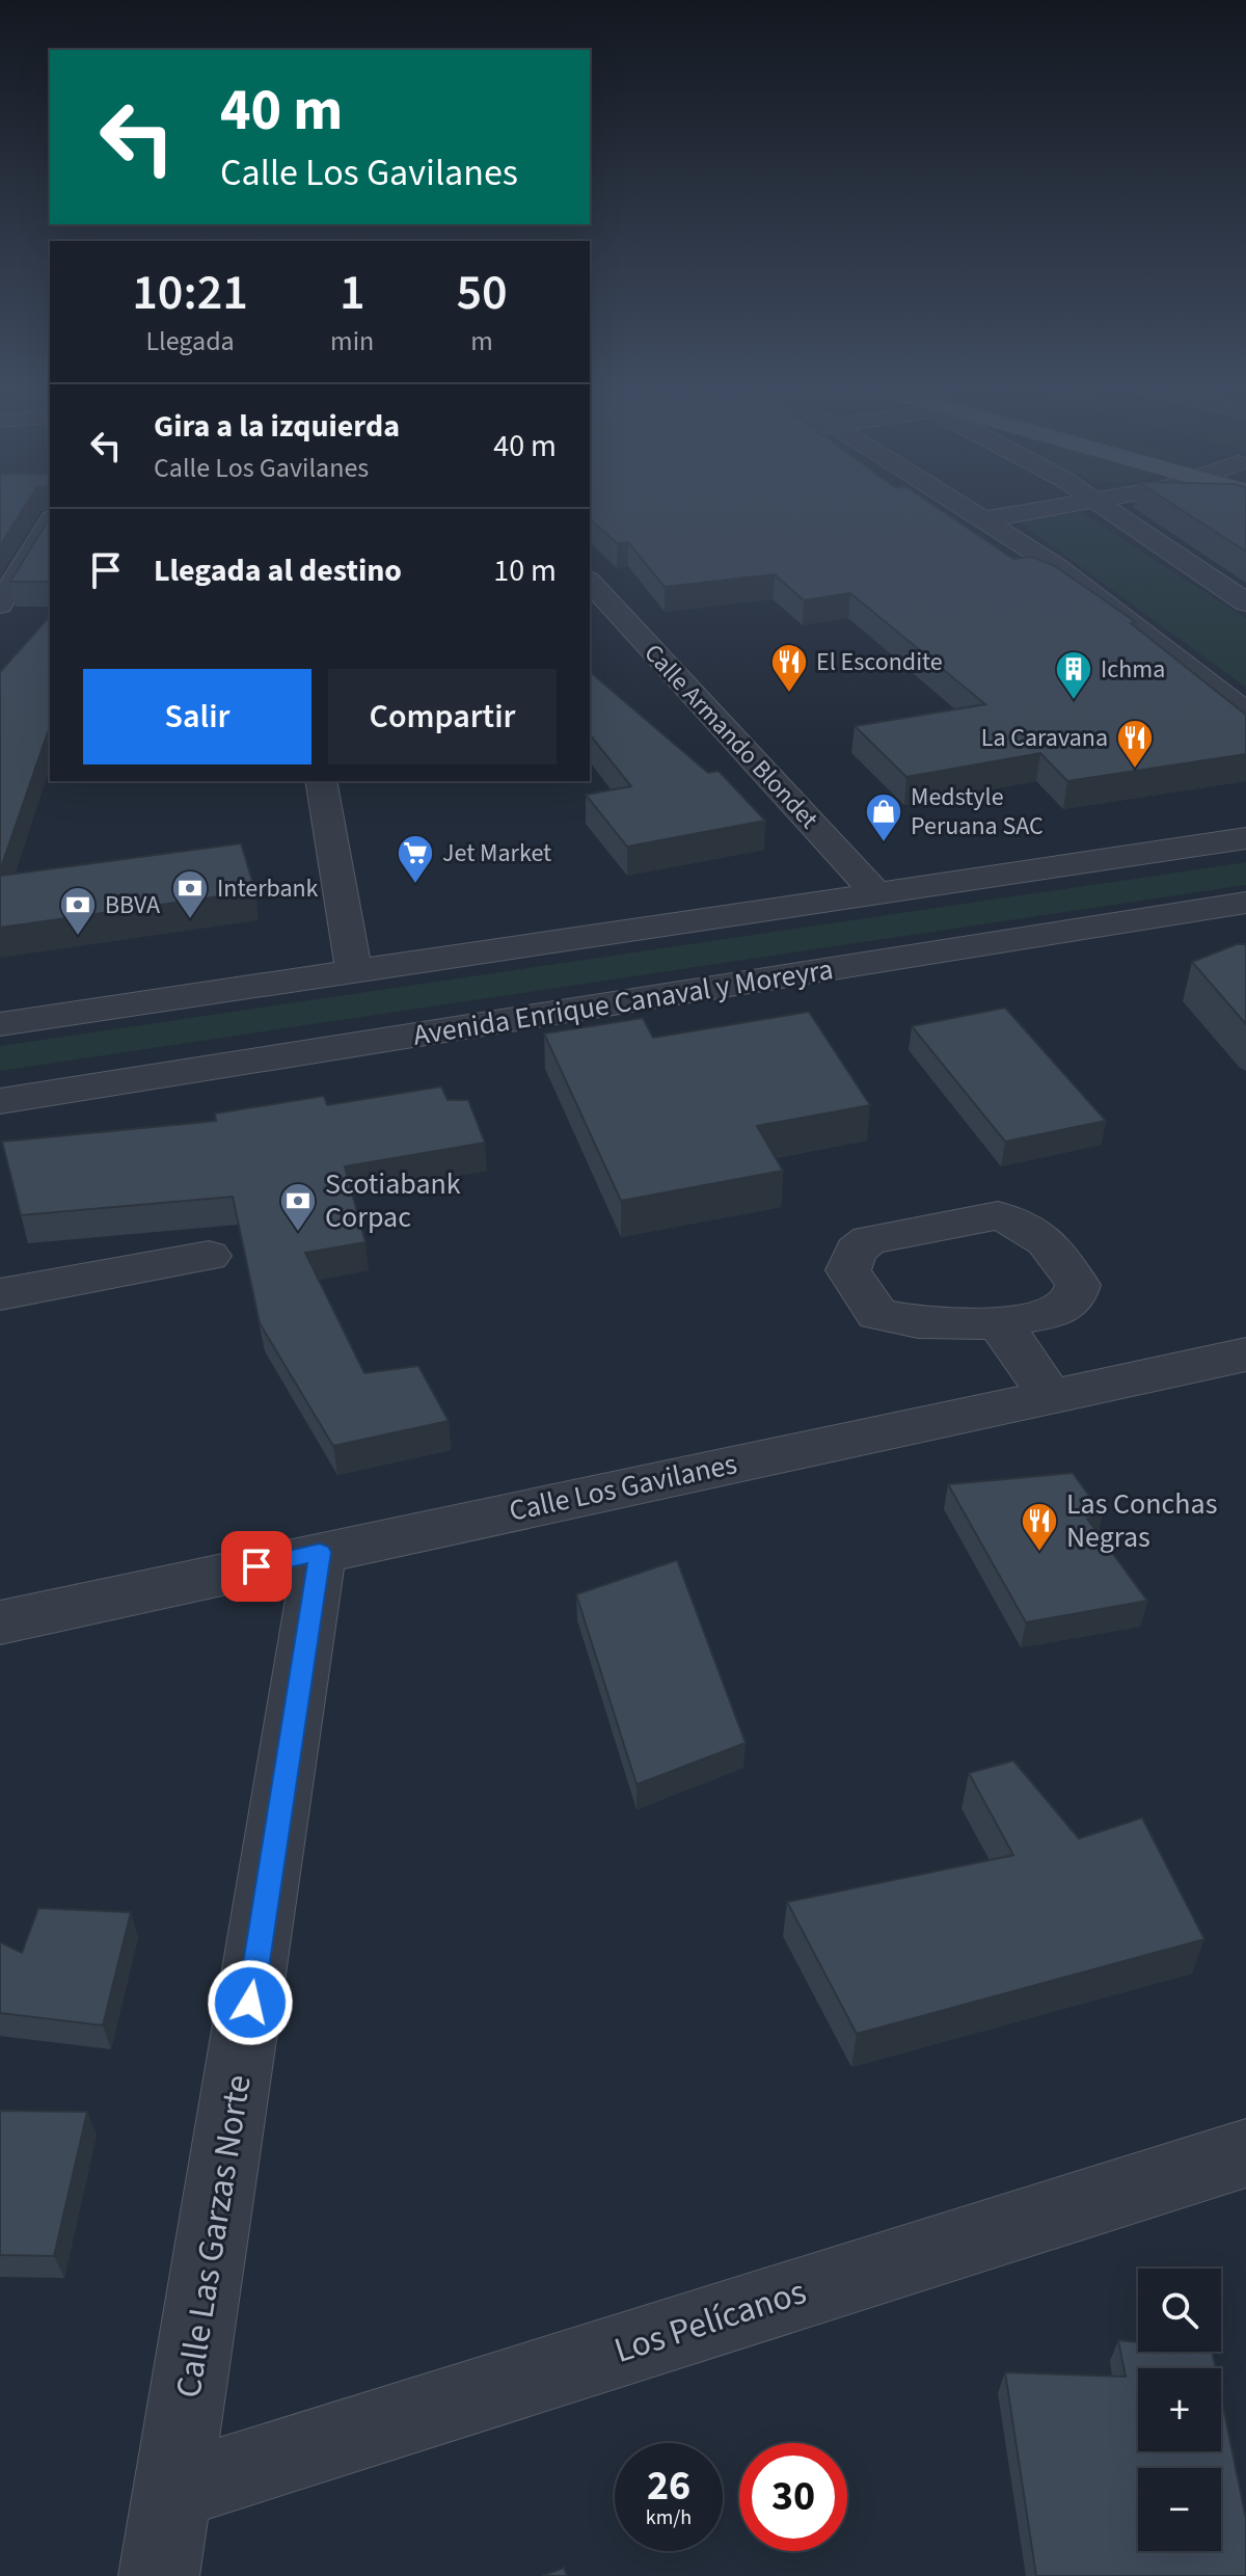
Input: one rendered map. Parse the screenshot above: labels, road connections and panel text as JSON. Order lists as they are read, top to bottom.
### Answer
{
  "streets": {
    "street": [
      "Calle Armando Blondet",
      "Avenida Enrique Canaval y Moreyra",
      "Calle Los Gavilanes",
      "Calle Las Garzas Norte",
      "Los Pelícanos"
    ]
  },
  "crossings": [
    ["Calle Los Gavilanes", "Calle Las Garzas Norte"],
    ["Calle Las Garzas Norte", "Los Pelícanos"]
  ],
  "places": {
    "restaurant": ["El Escondite", "La Caravana", "Las Conchas Negras"],
    "building": ["Ichma"],
    "shop": ["Medstyle Peruana SAC"],
    "supermarket": ["Jet Market"],
    "bank": ["Interbank", "BBVA", "Scotiabank Corpac"]
  },
  "page": {
    "turn": ["40 m", "Calle Los Gavilanes"],
    "eta": [
      "10:21",
      "Llegada",
      "1",
      "min",
      "50",
      "m"
    ],
    "list": [
      {
        "name": "Gira a la izquierda",
        "note": "Calle Los Gavilanes",
        "value": "40 m"
      },
      {
        "name": "Llegada al destino",
        "value": "10 m"
      }
    ],
    "buttons": ["Salir", "Compartir"],
    "map_buttons": ["+", "−"],
    "speed": "26 km/h",
    "limit": "30"
  }
}
